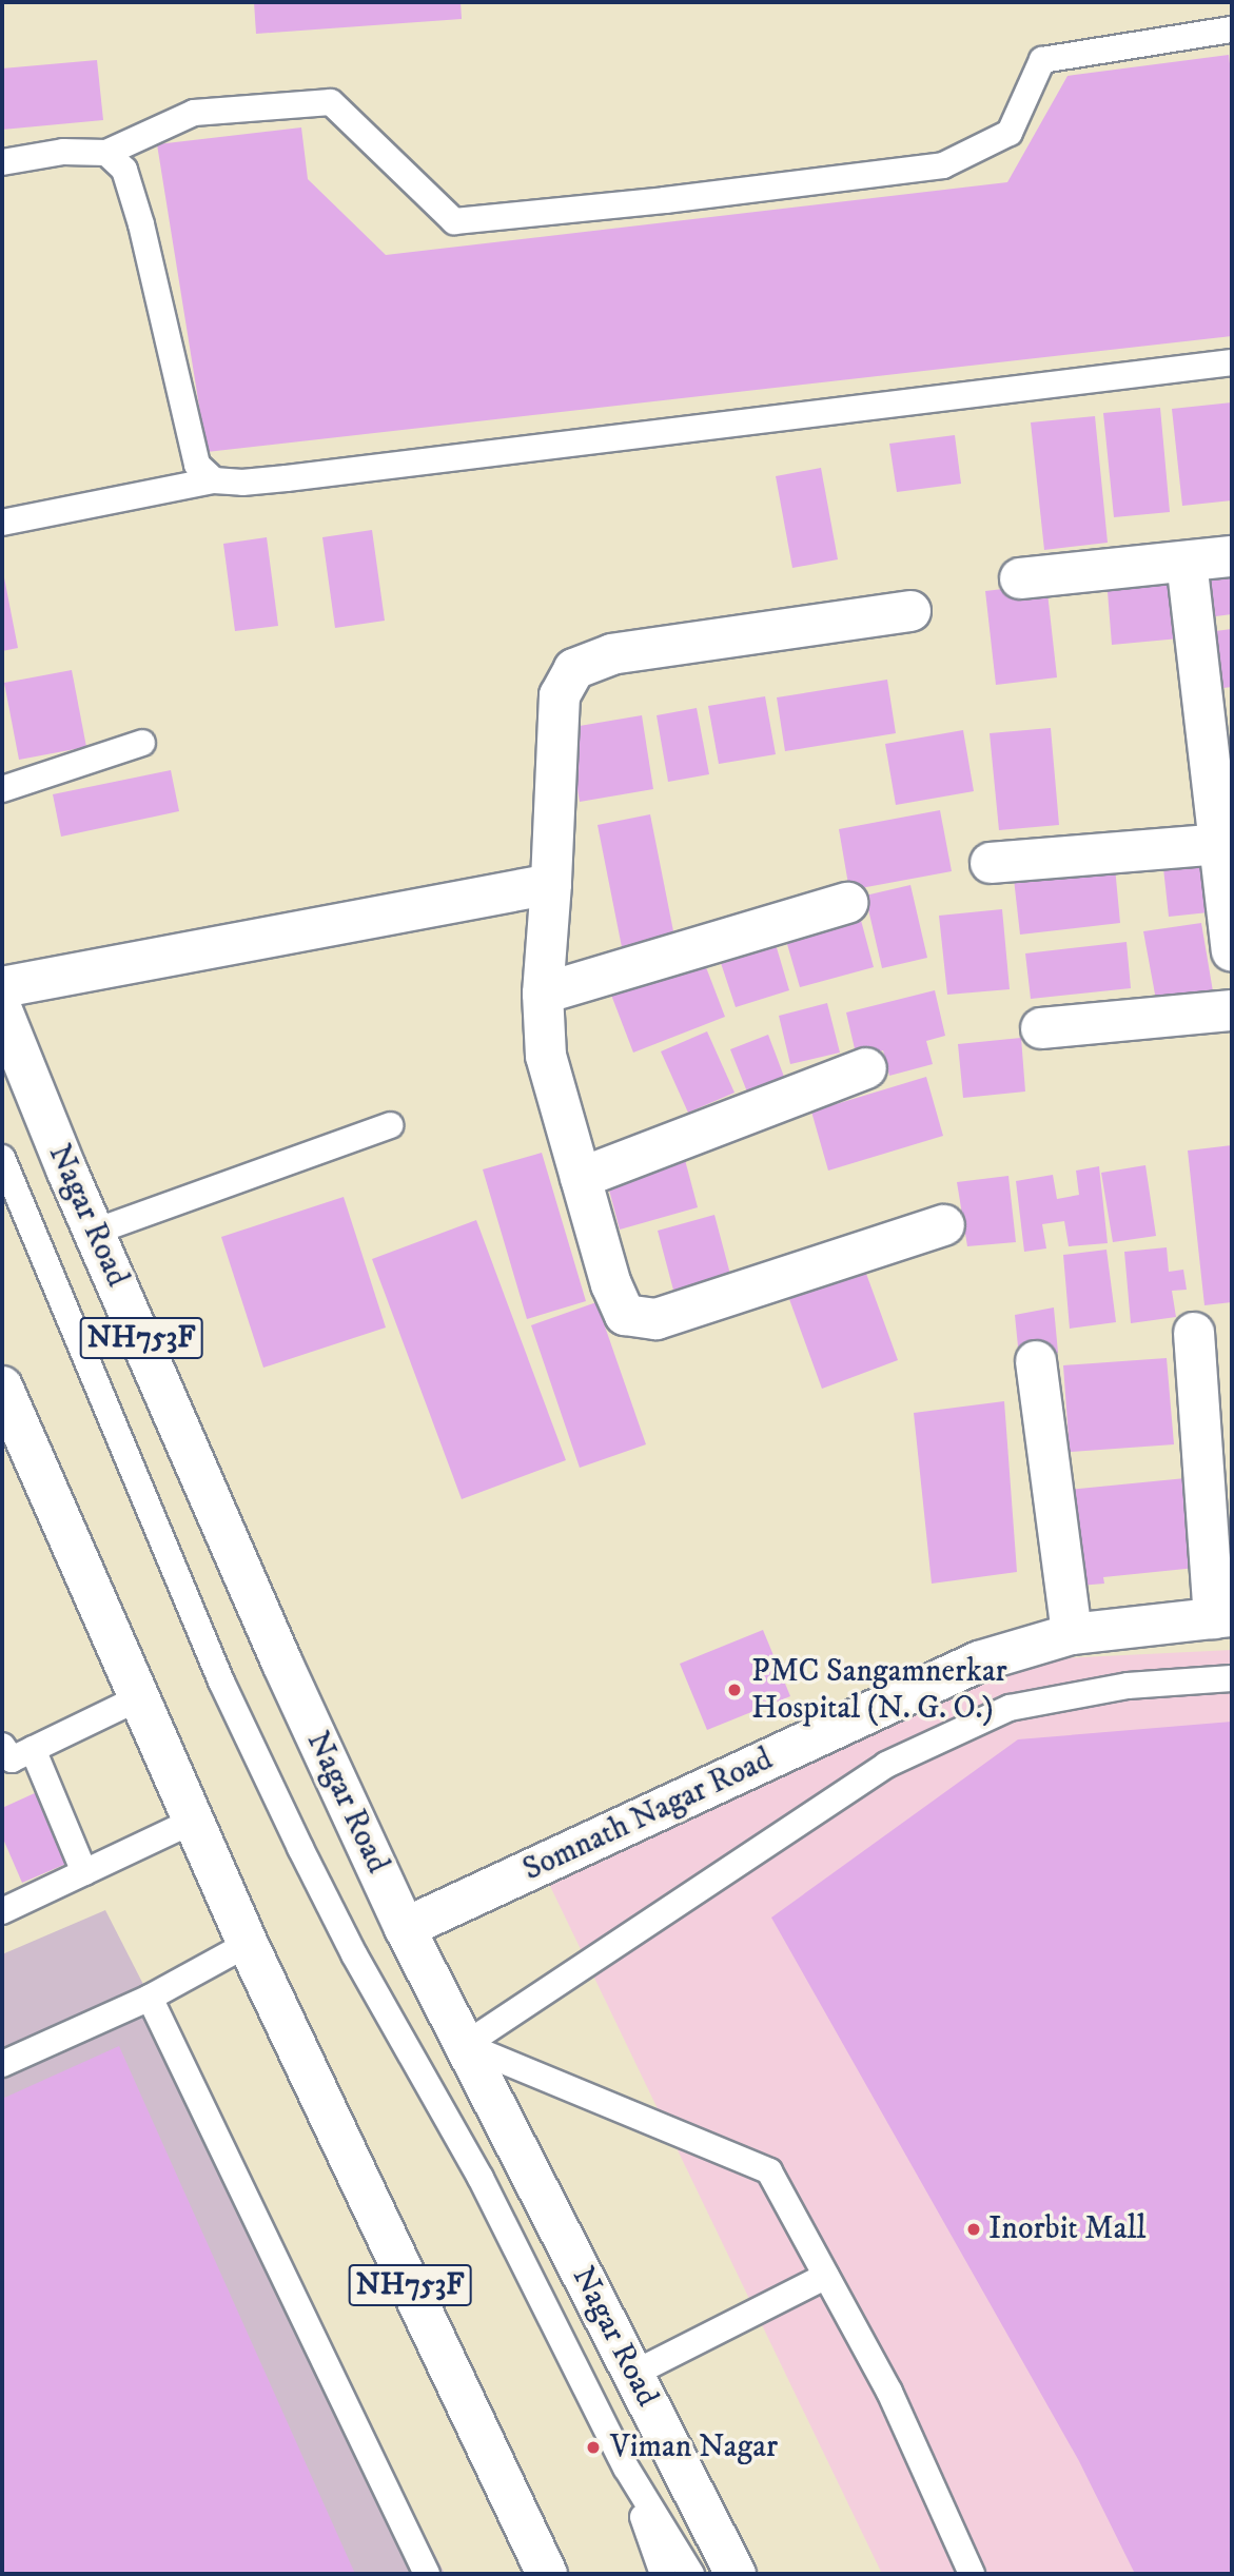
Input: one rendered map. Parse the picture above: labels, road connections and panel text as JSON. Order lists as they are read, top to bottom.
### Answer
{
  "streets": {
    "main road": ["Nagar Road", "NH753F", "Somnath Nagar Road"]
  },
  "crossings": [
    ["Nagar Road", "Somnath Nagar Road"]
  ],
  "places": ["PMC Sangamnerkar Hospital (N. G. O.)", "Inorbit Mall", "Viman Nagar"]
}
